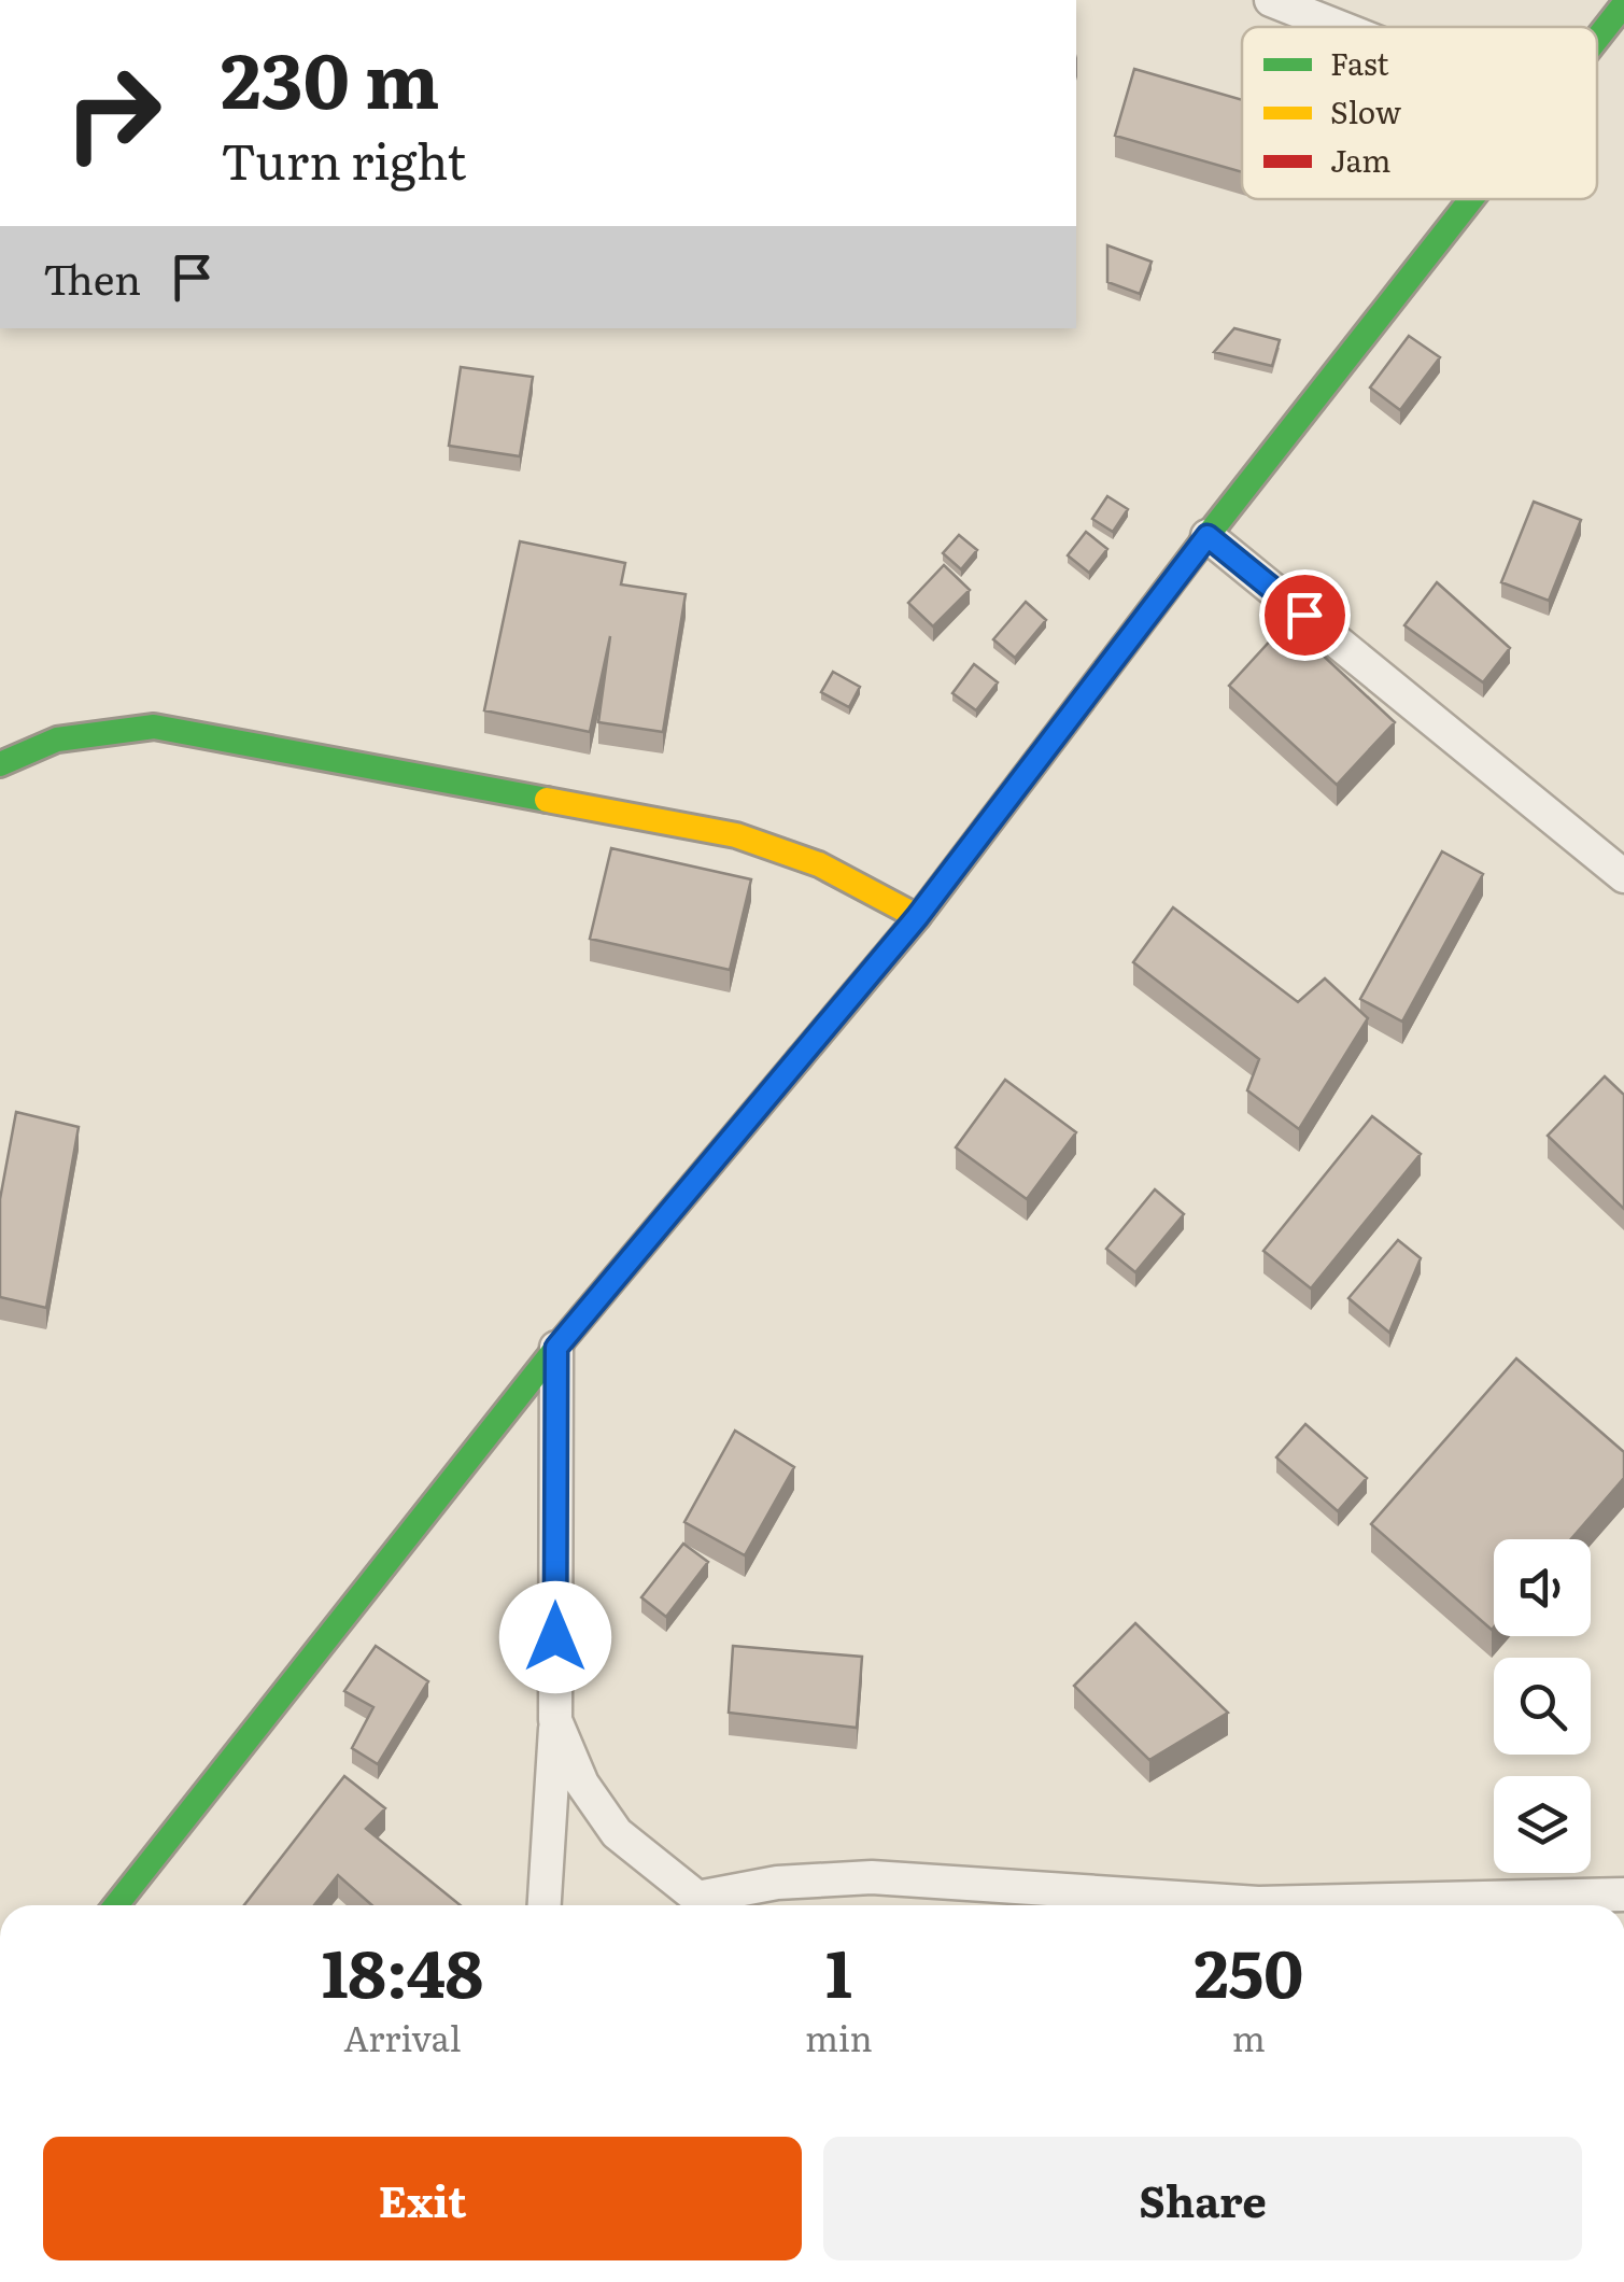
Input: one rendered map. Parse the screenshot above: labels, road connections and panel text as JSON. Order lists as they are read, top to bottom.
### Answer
{
  "legend": ["Fast", "Slow", "Jam"],
  "page": {
    "turn": ["230 m", "Turn right"],
    "then": "Then",
    "eta": [
      "18:48",
      "Arrival",
      "1",
      "min",
      "250",
      "m"
    ],
    "buttons": ["Exit", "Share"]
  }
}
